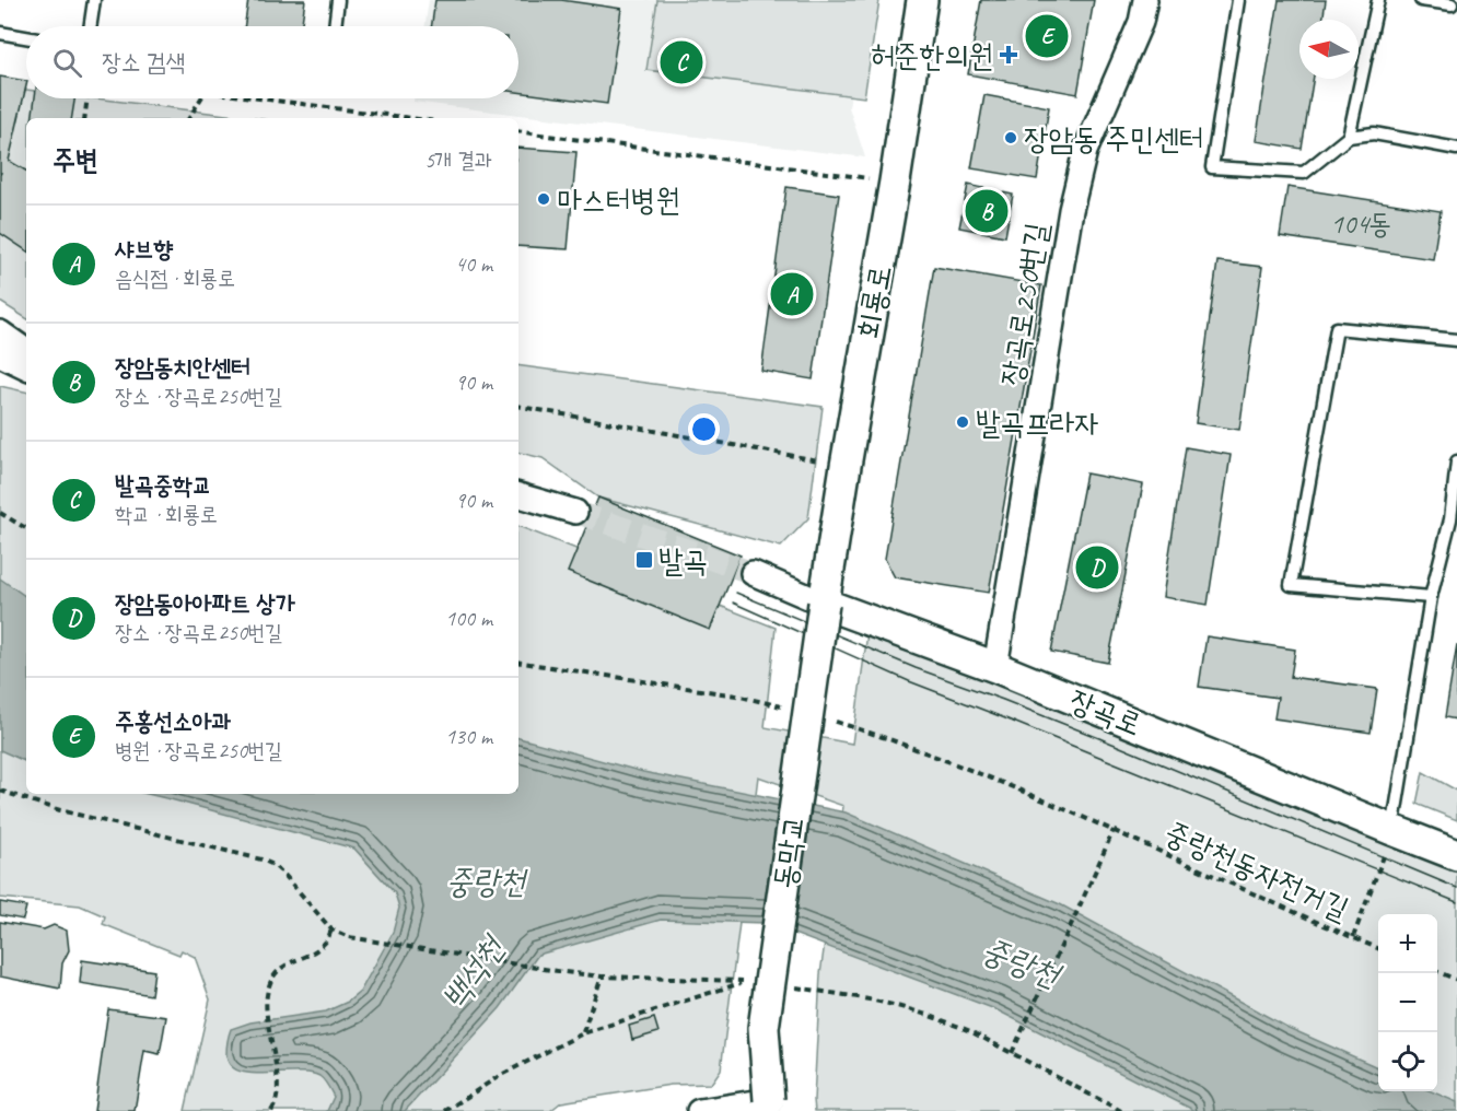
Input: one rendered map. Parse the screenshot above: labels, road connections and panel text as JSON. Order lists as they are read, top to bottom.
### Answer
{
  "streets": {
    "street": [
      "회룡로",
      "장곡로250번길",
      "장곡로",
      "동막교"
    ],
    "path": ["중랑천동자전거길"]
  },
  "crossings": [
    ["회룡로", "장곡로"],
    ["회룡로", "동막교"],
    ["장곡로250번길", "장곡로"],
    ["장곡로", "동막교"]
  ],
  "water": ["중랑천", "백석천"],
  "places": {
    "health": ["허준한의원"],
    "other": ["장암동 주민센터", "마스터병원", "발곡프라자"],
    "transit": ["발곡"]
  },
  "house_numbers": ["104동"],
  "north": "left",
  "page": {
    "pins": [
      "E",
      "C",
      "B",
      "A",
      "D"
    ],
    "search": "장소 검색",
    "heading": ["주변", "5개 결과"],
    "list": [
      {
        "mark": "A",
        "name": "샤브향",
        "note": "음식점 · 회룡로",
        "value": "40 m"
      },
      {
        "mark": "B",
        "name": "장암동치안센터",
        "note": "장소 · 장곡로250번길",
        "value": "90 m"
      },
      {
        "mark": "C",
        "name": "발곡중학교",
        "note": "학교 · 회룡로",
        "value": "90 m"
      },
      {
        "mark": "D",
        "name": "장암동아아파트 상가",
        "note": "장소 · 장곡로250번길",
        "value": "100 m"
      },
      {
        "mark": "E",
        "name": "주홍선소아과",
        "note": "병원 · 장곡로250번길",
        "value": "130 m"
      }
    ],
    "map_buttons": ["+", "−"]
  }
}
